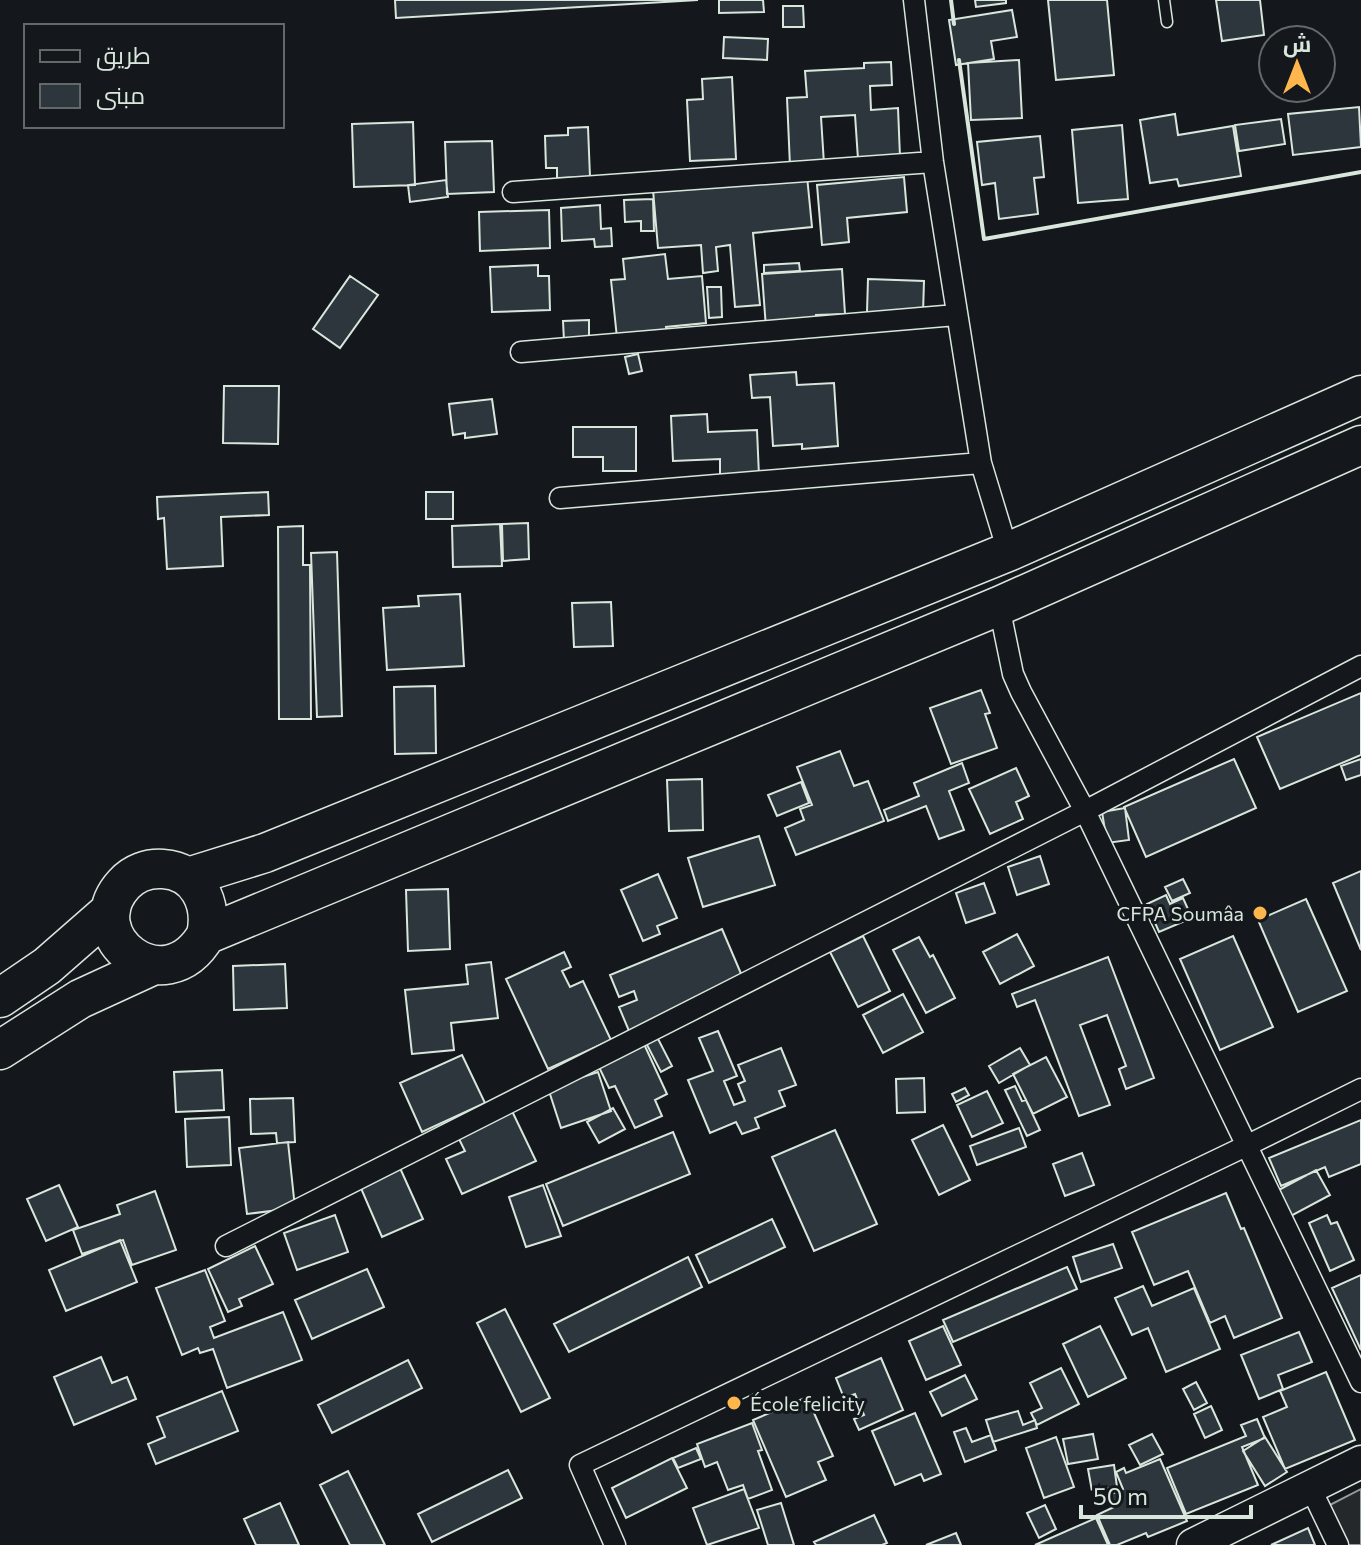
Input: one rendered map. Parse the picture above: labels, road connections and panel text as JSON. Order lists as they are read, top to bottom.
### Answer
{
  "places": ["CFPA Soumâa", "École felicity"],
  "legend": ["طريق", "مبنى"],
  "scale_bar": "50 m",
  "north": "top"
}
